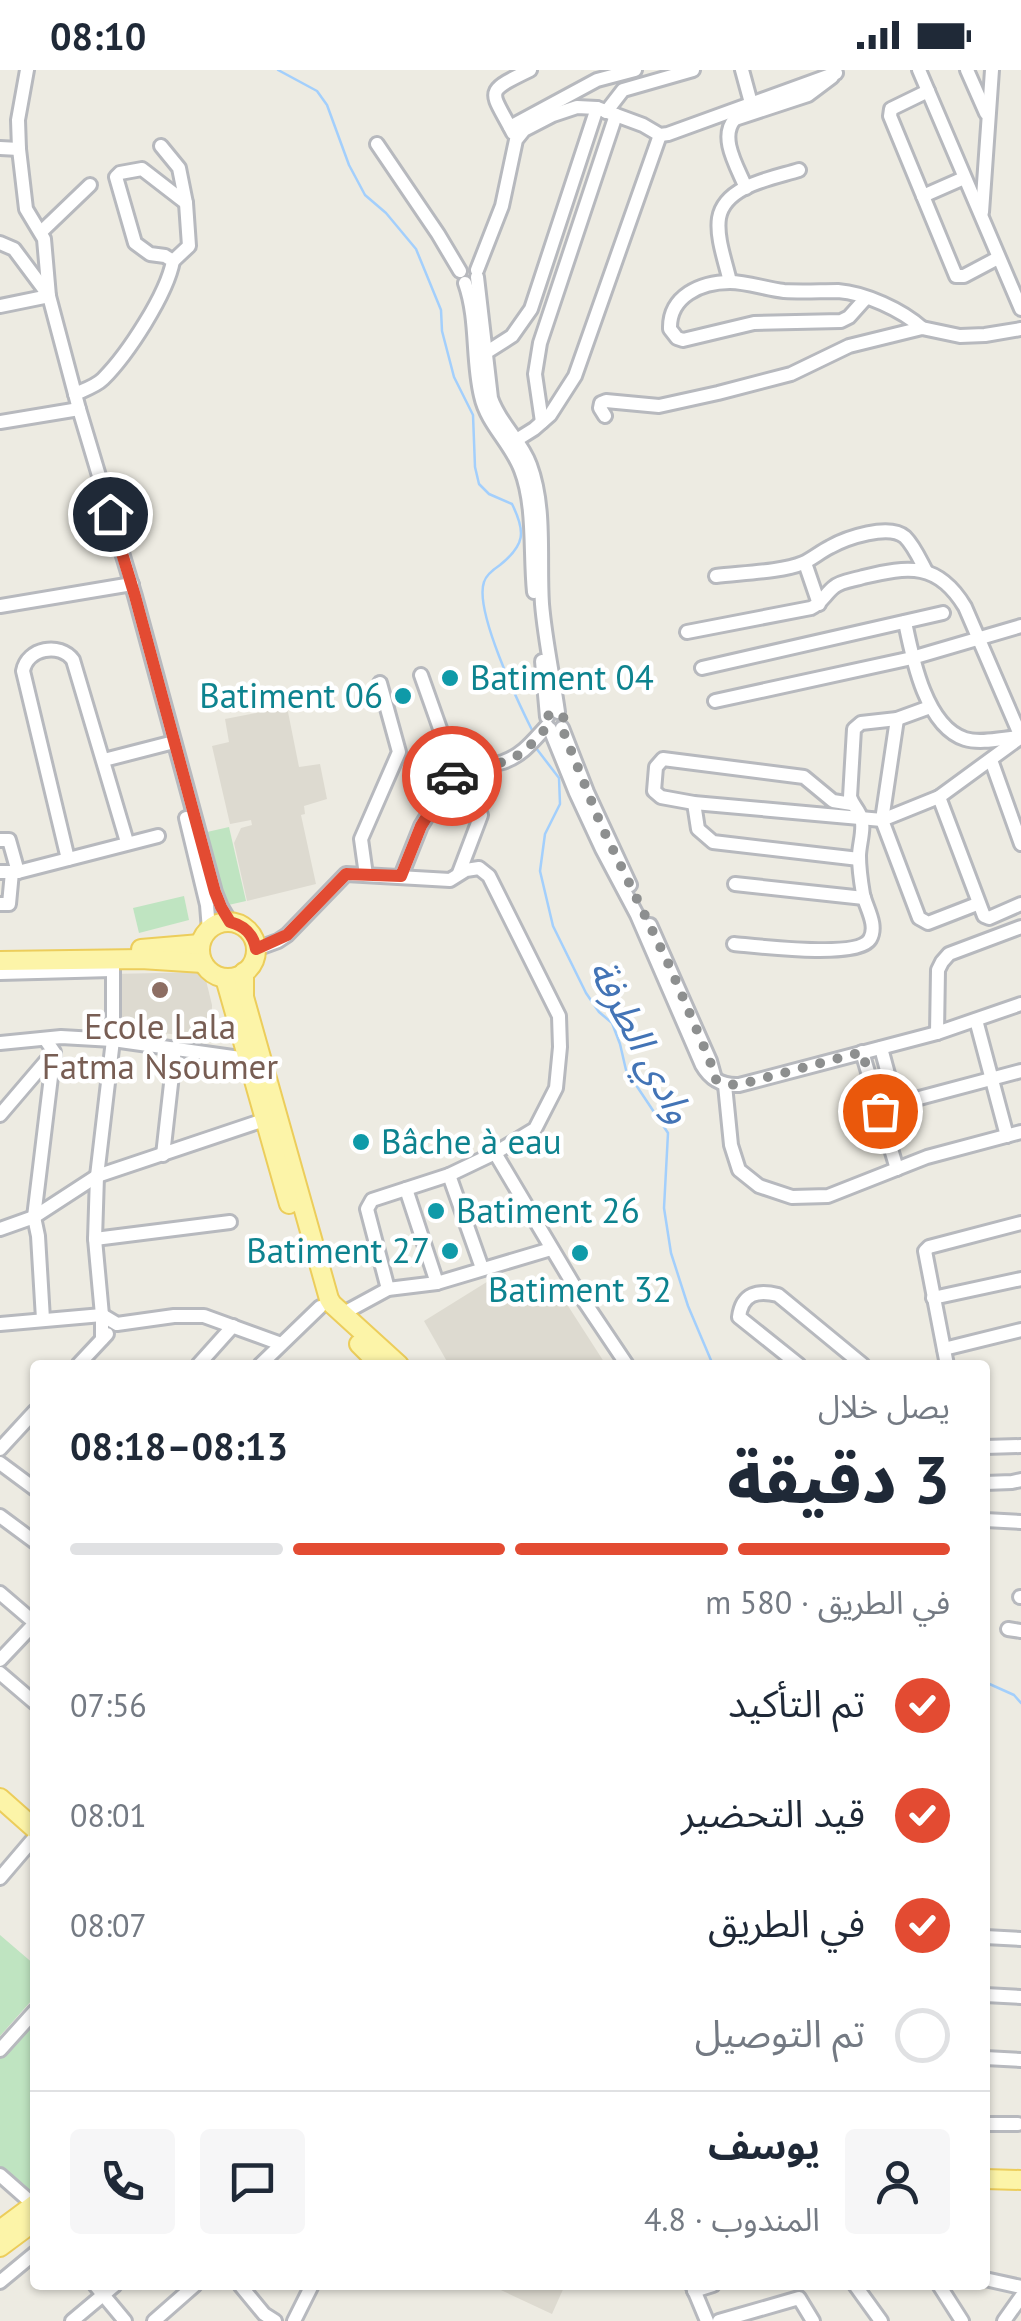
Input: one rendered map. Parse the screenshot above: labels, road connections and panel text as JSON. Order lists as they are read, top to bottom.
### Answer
{
  "water": ["وادي الطرفة"],
  "places": [
    "Batiment 04",
    "Batiment 06",
    "Ecole Lala Fatma Nsoumer",
    "Bâche à eau",
    "Batiment 26",
    "Batiment 27",
    "Batiment 32"
  ],
  "page": {
    "status": "08:10",
    "heading": ["3 دقيقة", "يصل خلال", "08:13–08:18"],
    "panel": ["يوسف", "المندوب · 4.8"],
    "bar": "في الطريق · 580 m",
    "list": [
      ["تم التأكيد", "07:56"],
      ["قيد التحضير", "08:01"],
      ["في الطريق", "08:07"],
      "تم التوصيل"
    ]
  }
}
